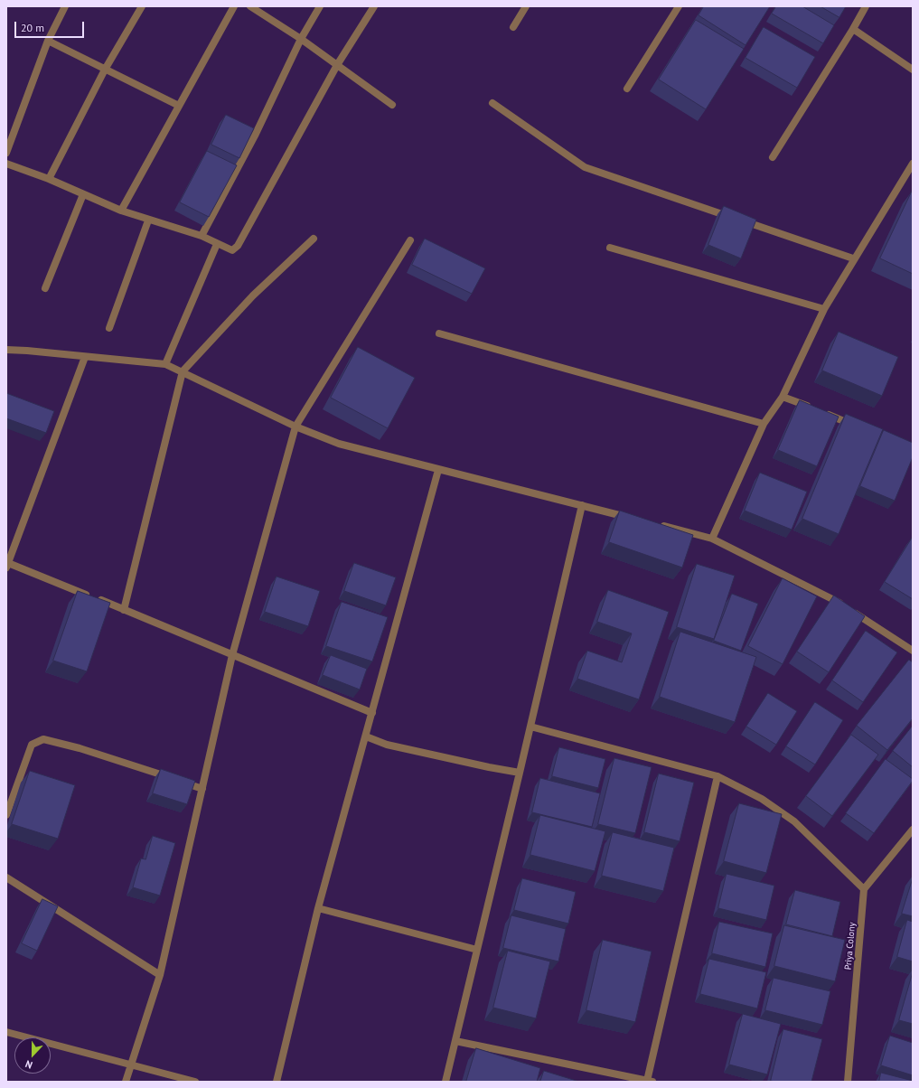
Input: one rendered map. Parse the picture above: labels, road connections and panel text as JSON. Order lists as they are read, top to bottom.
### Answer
{
  "streets": {
    "street": ["Priya Colony"]
  },
  "scale_bar": "20 m",
  "north": "bottom"
}
